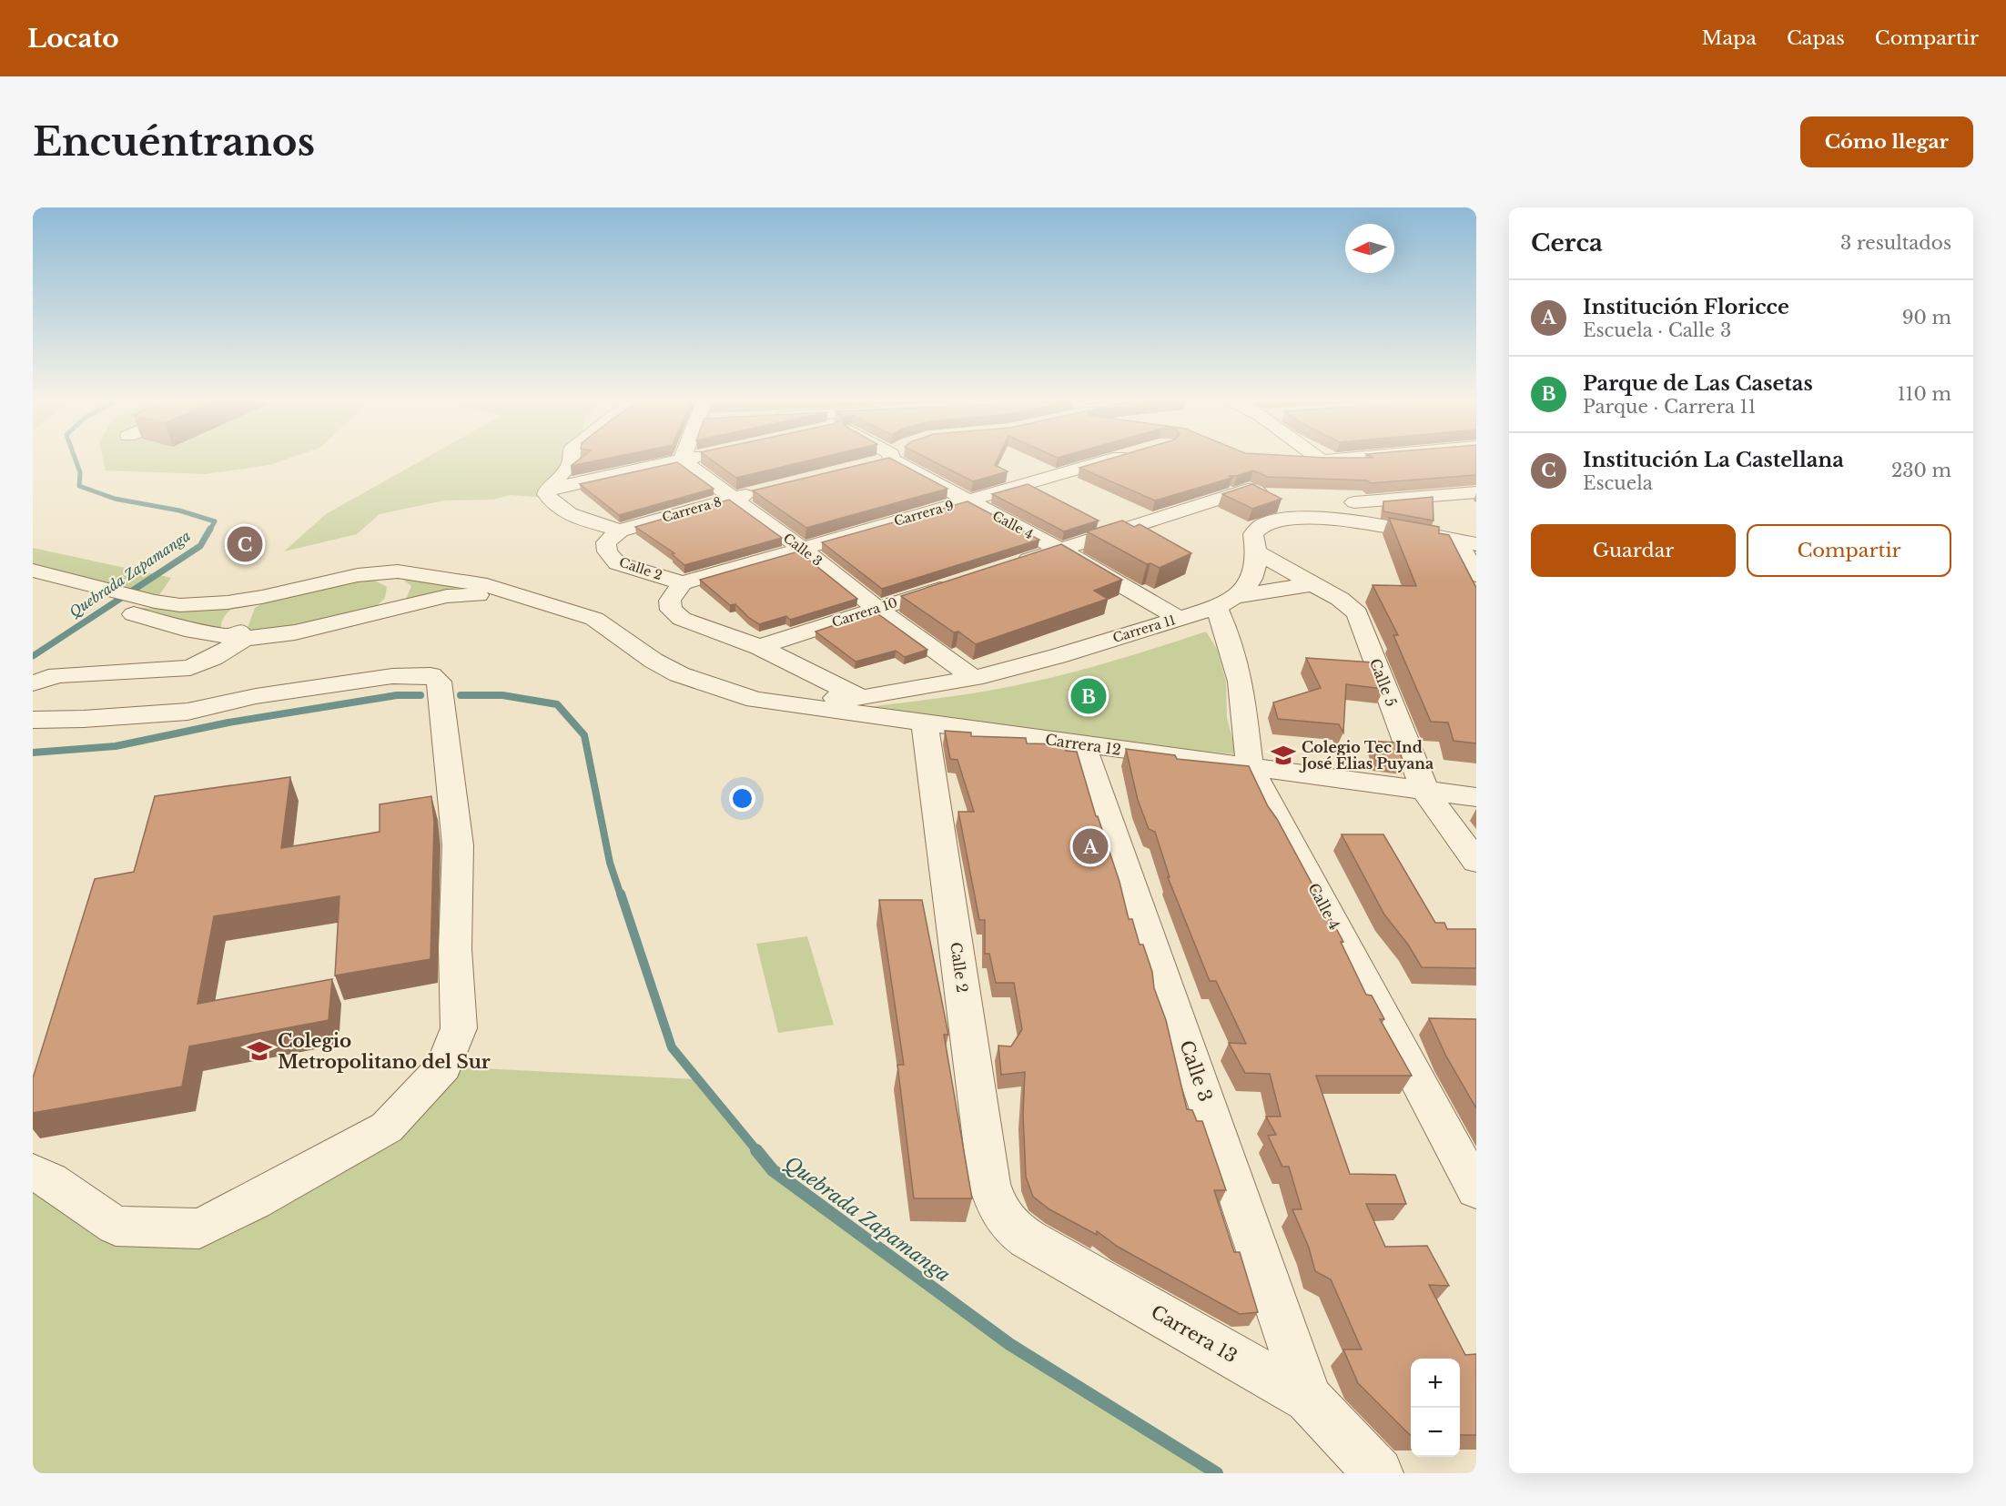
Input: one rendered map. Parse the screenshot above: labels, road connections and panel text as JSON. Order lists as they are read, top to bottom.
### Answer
{
  "streets": {
    "street": [
      "Carrera 8",
      "Carrera 9",
      "Calle 4",
      "Calle 3",
      "Calle 2",
      "Carrera 10",
      "Carrera 11",
      "Calle 5",
      "Carrera 12",
      "Carrera 13"
    ]
  },
  "crossings": [
    ["Carrera 8", "Calle 3"],
    ["Carrera 8", "Calle 2"],
    ["Carrera 9", "Calle 4"],
    ["Carrera 9", "Calle 3"],
    ["Carrera 9", "Calle 2"],
    ["Calle 4", "Carrera 11"],
    ["Calle 4", "Carrera 12"],
    ["Calle 3", "Carrera 10"],
    ["Calle 3", "Carrera 11"],
    ["Calle 3", "Carrera 12"],
    ["Calle 3", "Carrera 13"],
    ["Calle 2", "Carrera 10"],
    ["Calle 2", "Carrera 11"],
    ["Calle 2", "Carrera 12"],
    ["Calle 2", "Carrera 13"],
    ["Carrera 11", "Calle 5"],
    ["Carrera 11", "Carrera 12"],
    ["Calle 5", "Carrera 12"]
  ],
  "water": ["Quebrada Zapamanga"],
  "places": {
    "school or university": ["Colegio Tec Ind José Elias Puyana", "Colegio Metropolitano del Sur"]
  },
  "north": "left",
  "page": {
    "header": "Locato",
    "nav": ["Mapa", "Capas", "Compartir"],
    "buttons": [
      "Cómo llegar",
      ["Guardar", "Compartir"]
    ],
    "title": "Encuéntranos",
    "heading": ["Cerca", "3 resultados"],
    "list": [
      {
        "mark": "A",
        "name": "Institución Floricce",
        "note": "Escuela · Calle 3",
        "value": "90 m"
      },
      {
        "mark": "B",
        "name": "Parque de Las Casetas",
        "note": "Parque · Carrera 11",
        "value": "110 m"
      },
      {
        "mark": "C",
        "name": "Institución La Castellana",
        "note": "Escuela",
        "value": "230 m"
      }
    ],
    "pins": ["C", "B", "A"],
    "map_buttons": ["+", "−"]
  }
}
